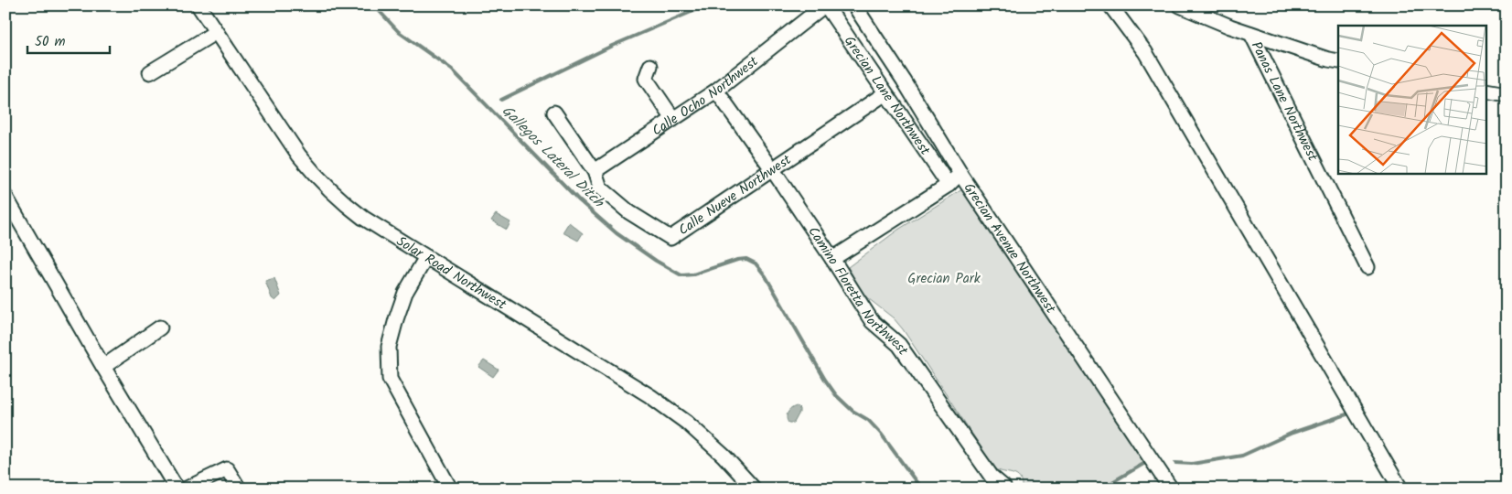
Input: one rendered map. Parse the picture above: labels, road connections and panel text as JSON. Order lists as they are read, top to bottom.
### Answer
{
  "streets": {
    "street": [
      "Calle Ocho Northwest",
      "Grecian Lane Northwest",
      "Panas Lane Northwest",
      "Calle Nueve Northwest",
      "Grecian Avenue Northwest",
      "Solar Road Northwest",
      "Camino Floretta Northwest"
    ]
  },
  "crossings": [
    ["Calle Ocho Northwest", "Grecian Lane Northwest"],
    ["Calle Ocho Northwest", "Calle Nueve Northwest"],
    ["Calle Ocho Northwest", "Camino Floretta Northwest"],
    ["Grecian Lane Northwest", "Calle Nueve Northwest"],
    ["Calle Nueve Northwest", "Camino Floretta Northwest"]
  ],
  "water": ["Gallegos Lateral Ditch"],
  "parks": ["Grecian Park"],
  "scale_bar": "50 m"
}
